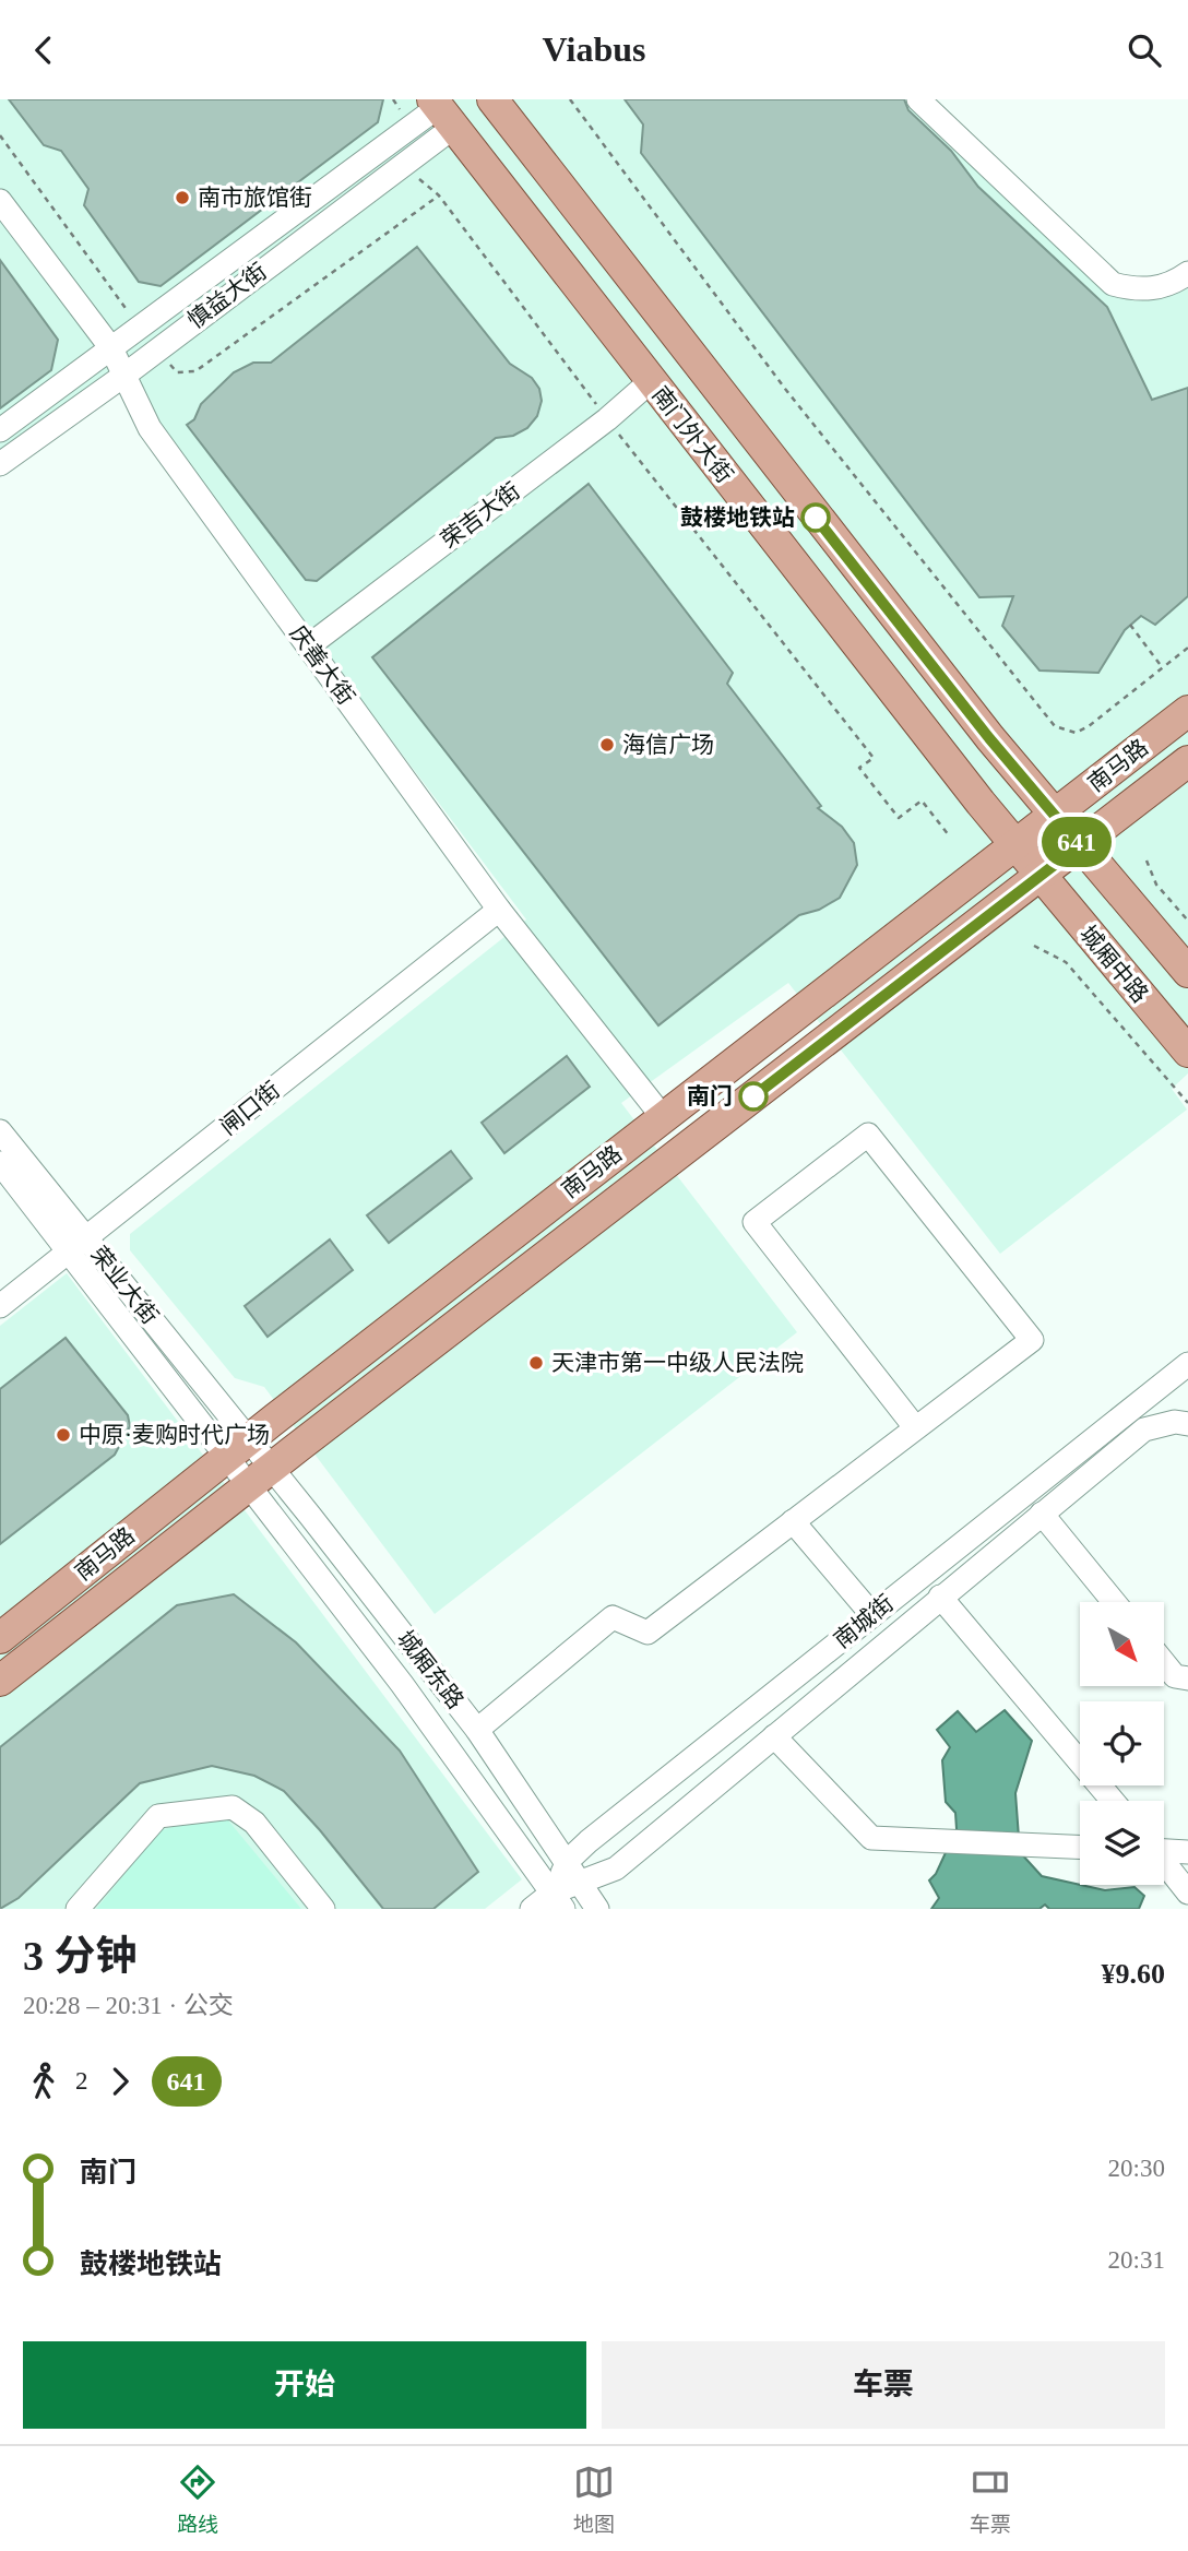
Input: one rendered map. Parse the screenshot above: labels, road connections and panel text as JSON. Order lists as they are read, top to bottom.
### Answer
{
  "streets": {
    "main road": ["南门外大街", "南马路", "城厢中路"],
    "street": [
      "慎益大街",
      "荣吉大街",
      "庆善大街",
      "闸口街",
      "荣业大街",
      "南城街",
      "城厢东路"
    ]
  },
  "crossings": [
    ["慎益大街", "南门外大街"],
    ["慎益大街", "庆善大街"],
    ["南门外大街", "荣吉大街"],
    ["南门外大街", "南马路"],
    ["南门外大街", "城厢中路"],
    ["荣吉大街", "庆善大街"],
    ["庆善大街", "南马路"],
    ["庆善大街", "闸口街"],
    ["南马路", "城厢中路"],
    ["南马路", "荣业大街"],
    ["南马路", "城厢东路"],
    ["闸口街", "荣业大街"],
    ["荣业大街", "城厢东路"],
    ["南城街", "城厢东路"]
  ],
  "places": [
    "南市旅馆街",
    "鼓楼地铁站",
    "海信广场",
    "南门",
    "天津市第一中级人民法院",
    "中原·麦购时代广场"
  ],
  "lines": ["bus line 641"],
  "north": "bottom right",
  "page": {
    "header": "Viabus",
    "on_map": "641",
    "heading": ["3 分钟", "20:28 – 20:31 · 公交", "¥9.60"],
    "legs": ["2", "641"],
    "list": [
      {
        "name": "南门",
        "value": "20:30"
      },
      {
        "name": "鼓楼地铁站",
        "value": "20:31"
      }
    ],
    "buttons": ["开始", "车票"],
    "tabs": ["路线", "地图", "车票"]
  }
}
